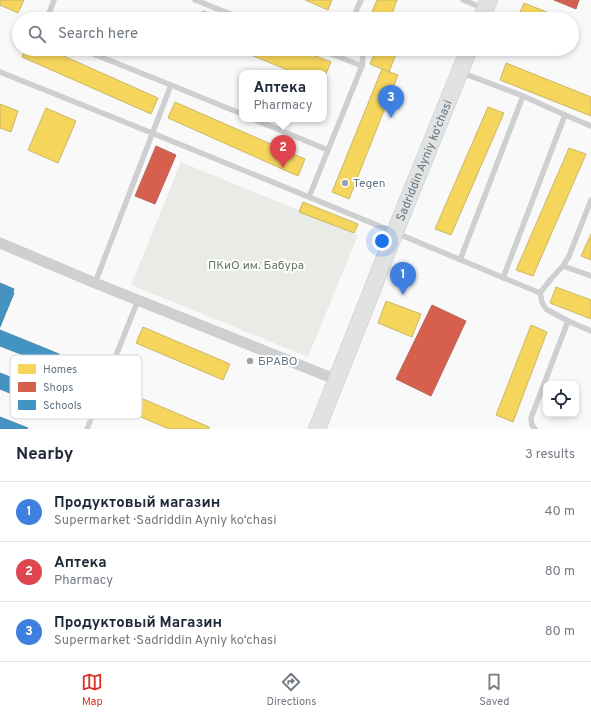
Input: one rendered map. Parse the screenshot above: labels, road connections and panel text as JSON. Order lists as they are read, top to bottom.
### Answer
{
  "streets": {
    "street": ["Sadriddin Ayniy ko‘chasi"]
  },
  "parks": ["ПКиО им. Бабура"],
  "places": ["Tegen", "БРАВО"],
  "legend": ["Homes", "Shops", "Schools"],
  "page": {
    "search": "Search here",
    "popup": ["Аптека", "Pharmacy"],
    "pins": ["3", "2", "1"],
    "heading": ["Nearby", "3 results"],
    "list": [
      {
        "mark": "1",
        "name": "Продуктовый магазин",
        "note": "Supermarket · Sadriddin Ayniy ko‘chasi",
        "value": "40 m"
      },
      {
        "mark": "2",
        "name": "Аптека",
        "note": "Pharmacy",
        "value": "80 m"
      },
      {
        "mark": "3",
        "name": "Продуктовый Магазин",
        "note": "Supermarket · Sadriddin Ayniy ko‘chasi",
        "value": "80 m"
      }
    ],
    "nav": ["Map", "Directions", "Saved"]
  }
}
